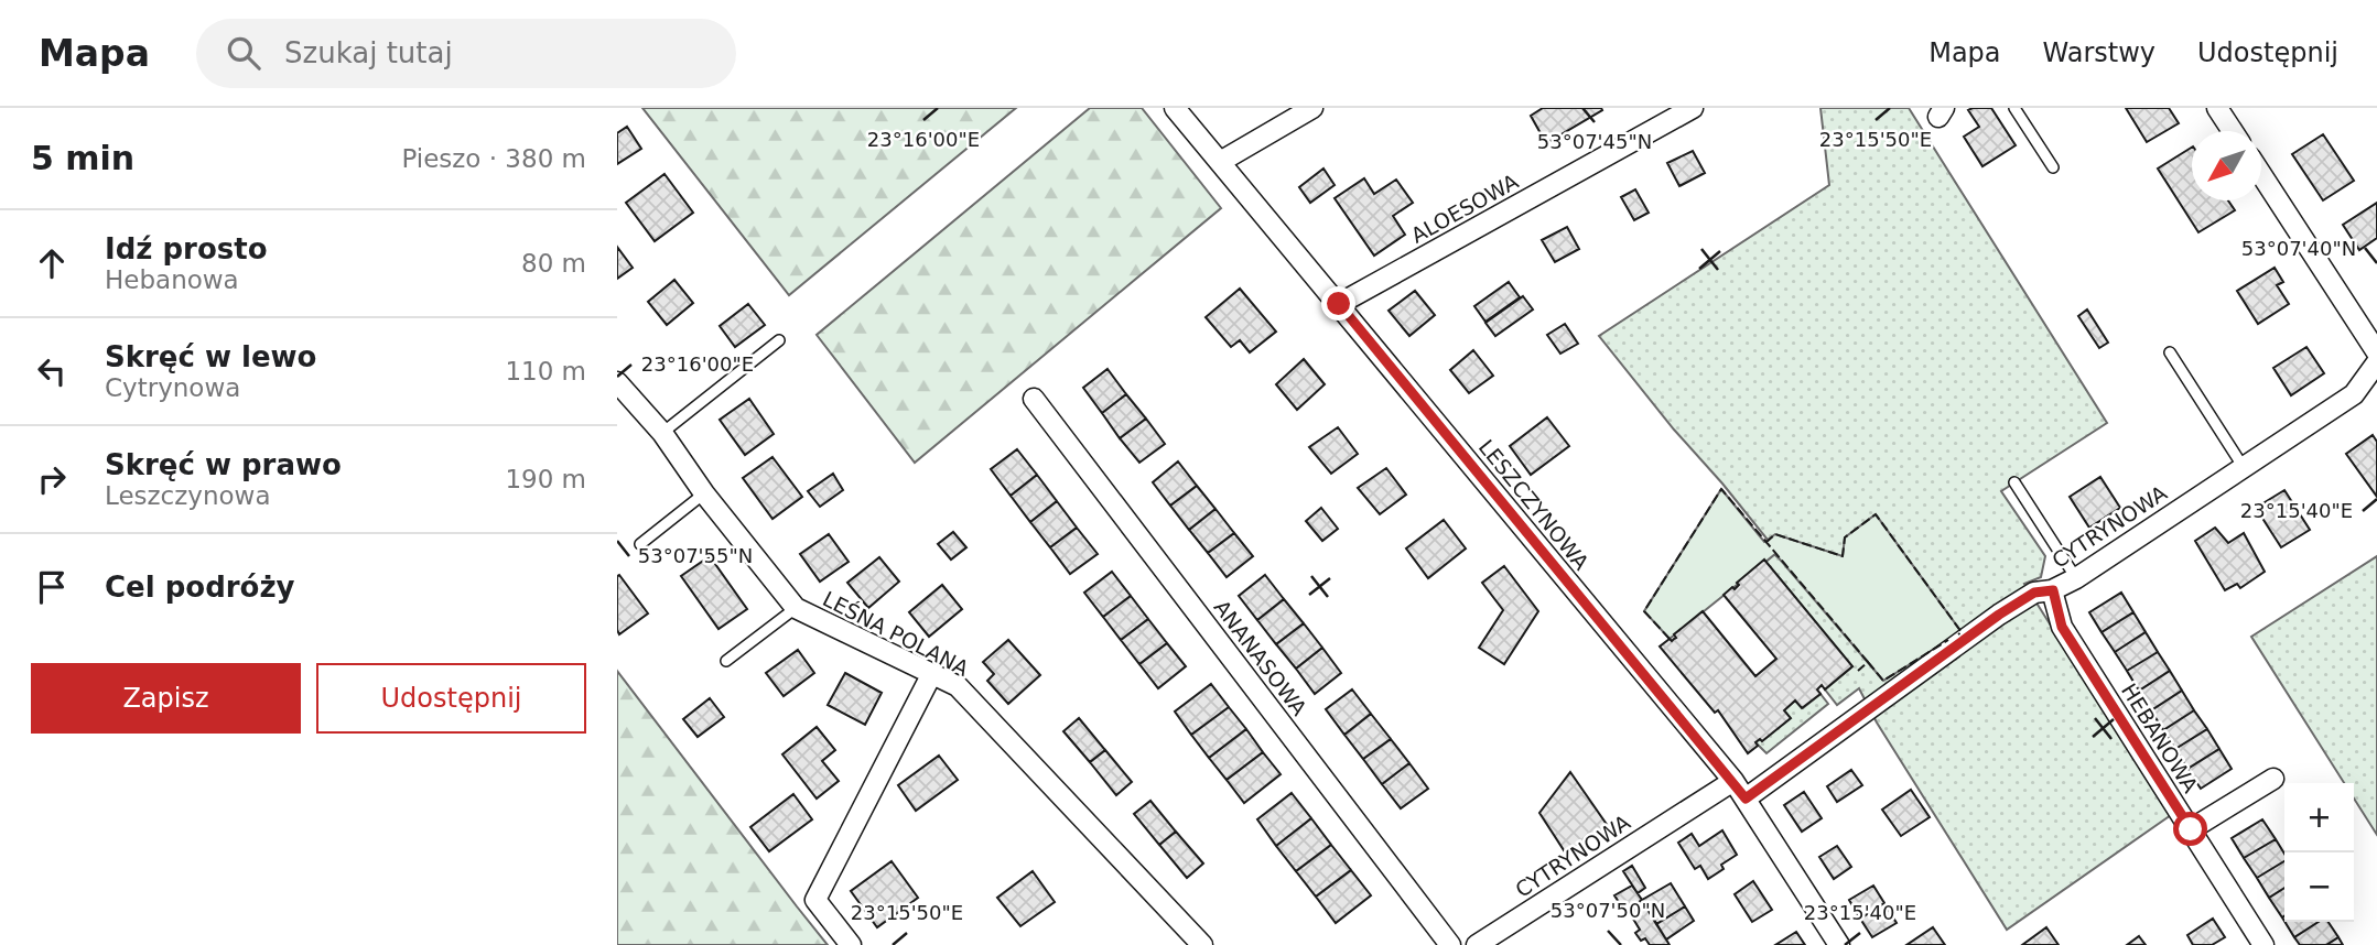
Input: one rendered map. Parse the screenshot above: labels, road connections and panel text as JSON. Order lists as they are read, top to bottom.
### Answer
{
  "streets": {
    "street": [
      "ALOESOWA",
      "LESZCZYNOWA",
      "CYTRYNOWA",
      "LEŚNA POLANA",
      "ANANASOWA",
      "HEBANOWA"
    ]
  },
  "crossings": [
    ["ALOESOWA", "LESZCZYNOWA"],
    ["LESZCZYNOWA", "CYTRYNOWA"],
    ["CYTRYNOWA", "HEBANOWA"]
  ],
  "north": "bottom left",
  "page": {
    "header": "Mapa",
    "search": "Szukaj tutaj",
    "nav": ["Mapa", "Warstwy", "Udostępnij"],
    "heading": ["5 min", "Pieszo · 380 m"],
    "list": [
      ["Idź prosto", "Hebanowa", "80 m"],
      ["Skręć w lewo", "Cytrynowa", "110 m"],
      ["Skręć w prawo", "Leszczynowa", "190 m"],
      "Cel podróży"
    ],
    "buttons": ["Zapisz", "Udostępnij"],
    "map_buttons": ["+", "−"]
  },
  "coordinates": [
    "23°16'00\"E",
    "23°15'50\"E",
    "53°07'45\"N",
    "53°07'40\"N",
    "23°15'40\"E",
    "53°07'55\"N",
    "53°07'50\"N"
  ]
}
